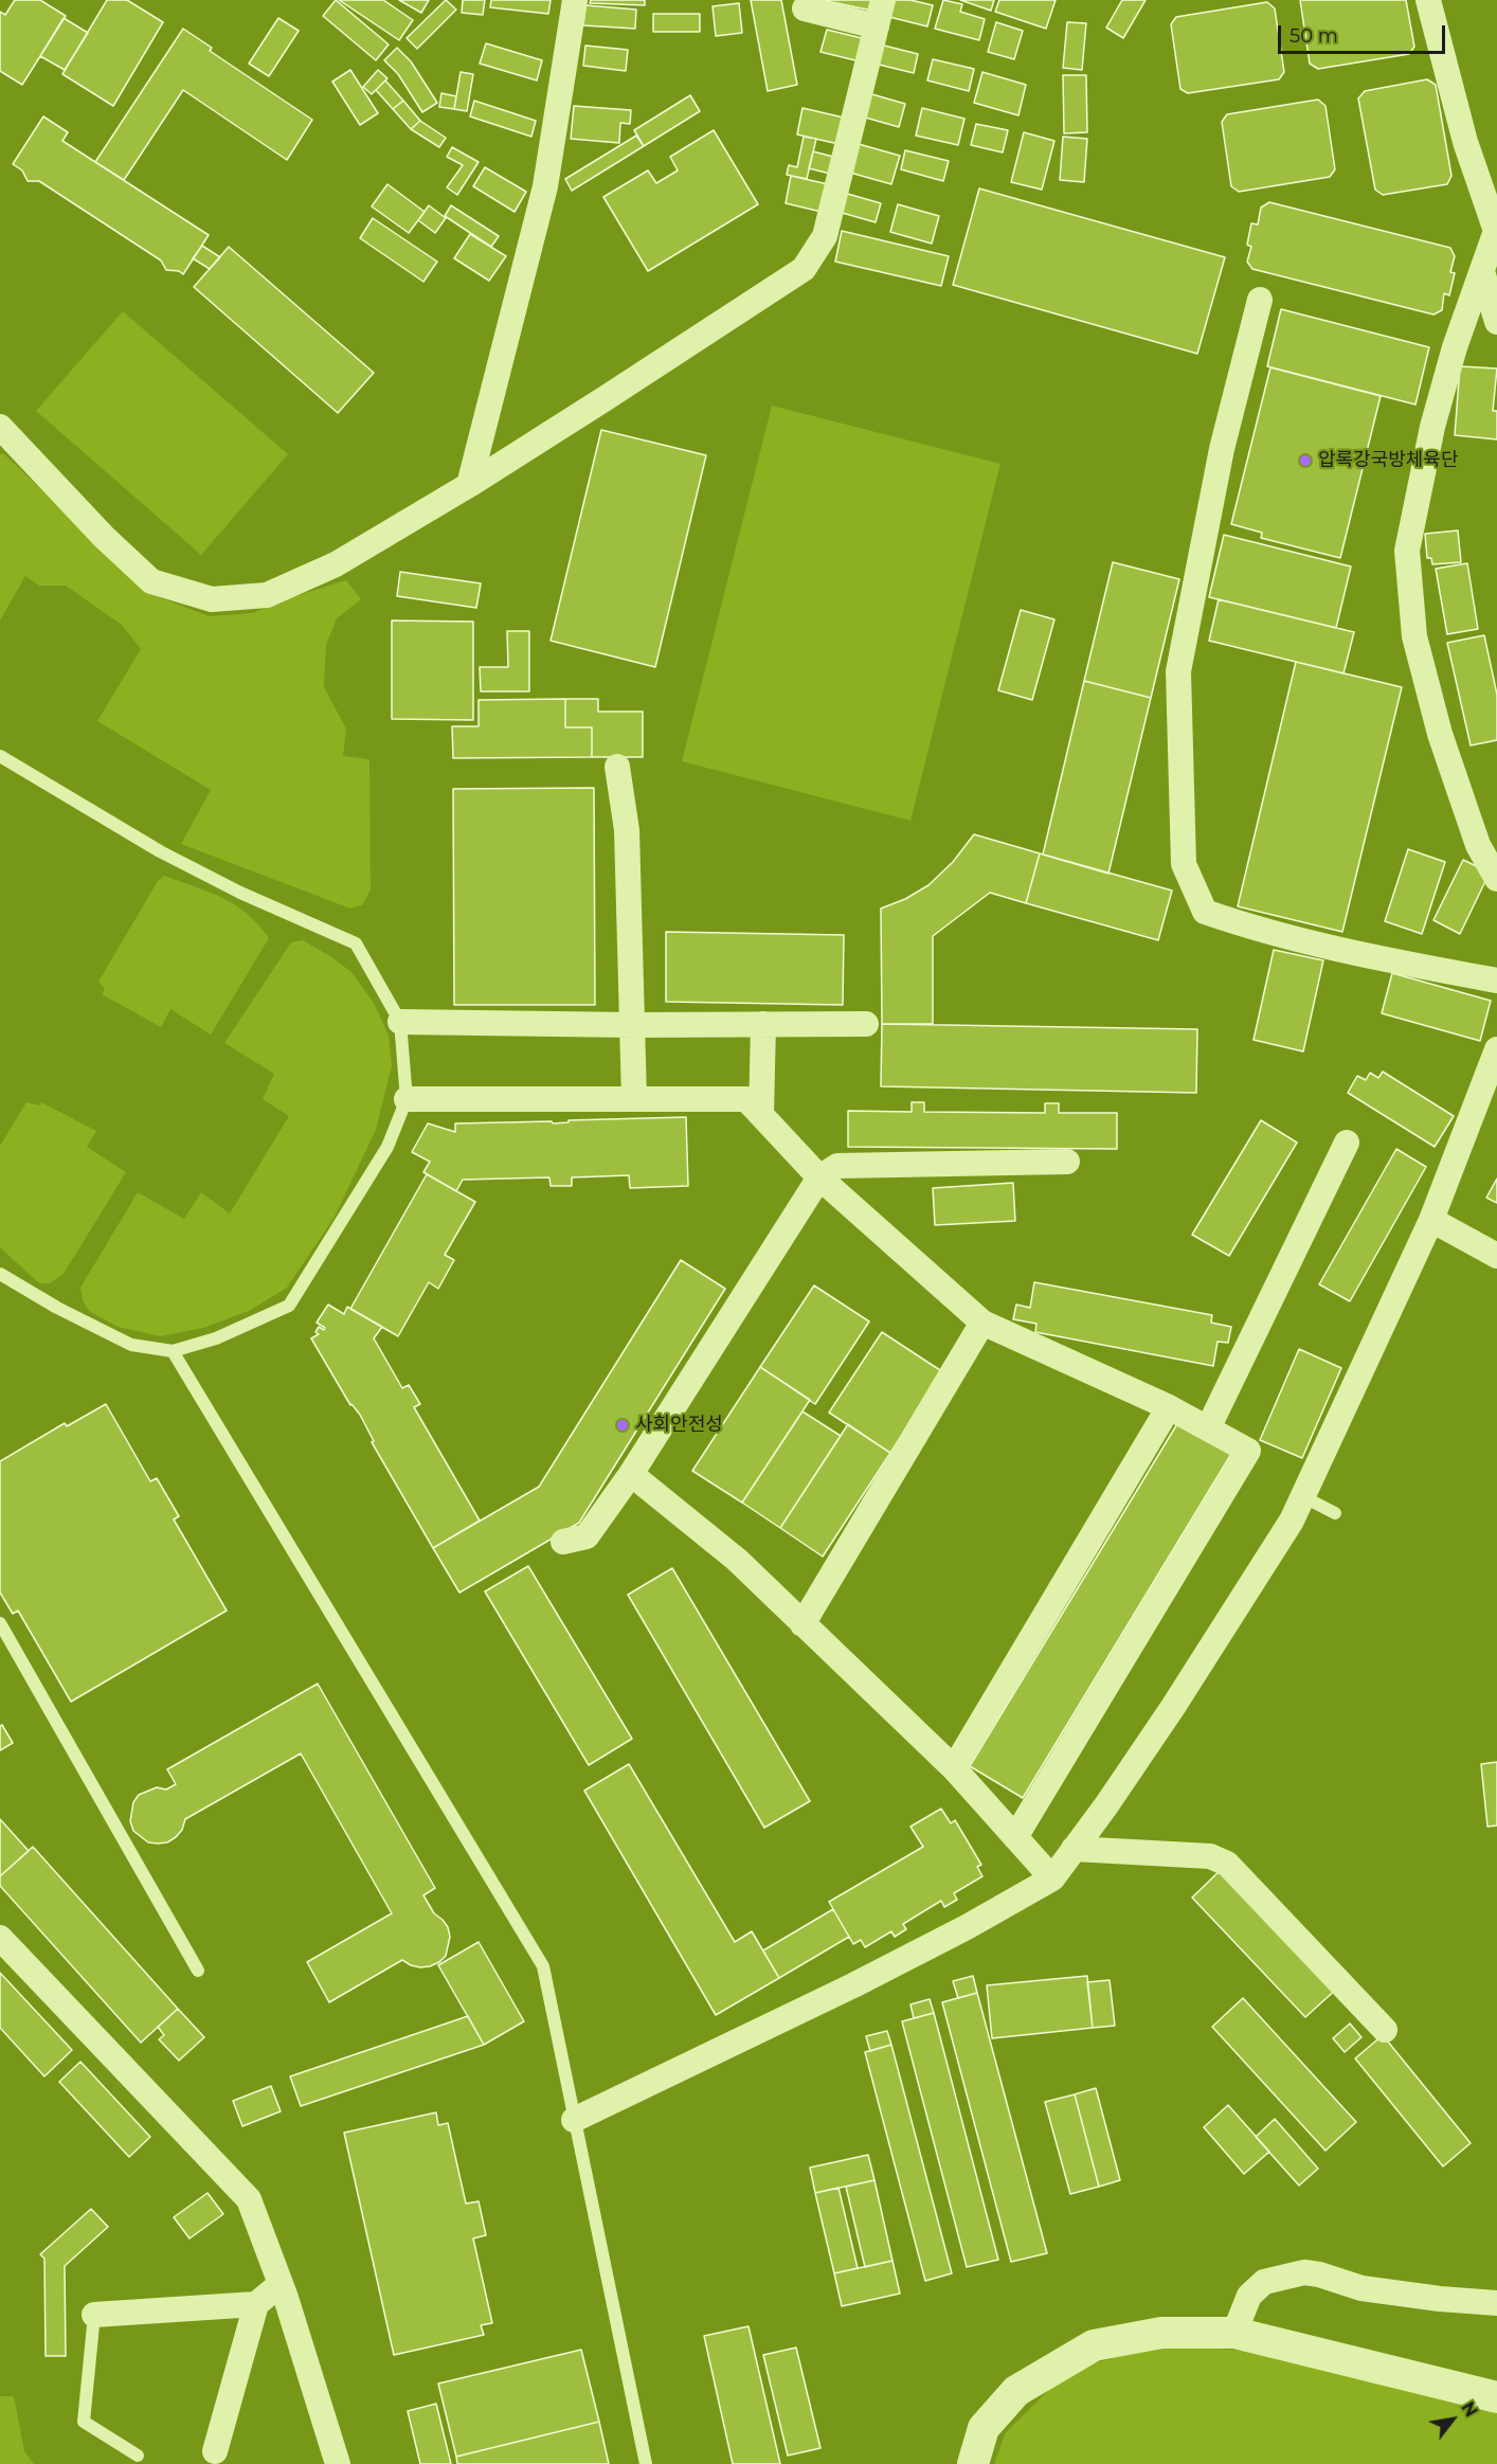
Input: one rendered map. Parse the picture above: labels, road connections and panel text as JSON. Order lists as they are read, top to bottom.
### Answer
{
  "places": ["압록강국방체육단", "사회안전성"],
  "scale_bar": "50 m",
  "north": "top right"
}
